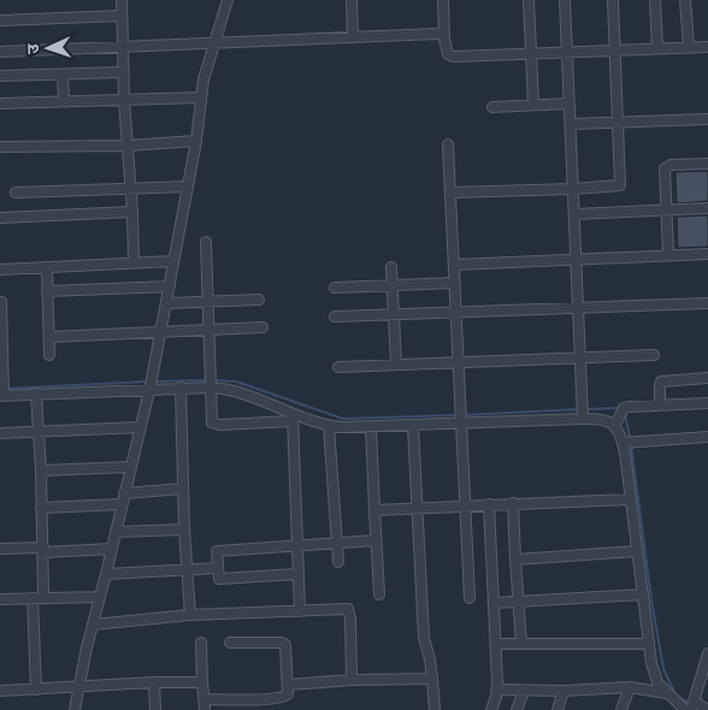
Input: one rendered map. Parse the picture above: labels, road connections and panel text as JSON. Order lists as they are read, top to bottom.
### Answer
{
  "north": "left"
}
